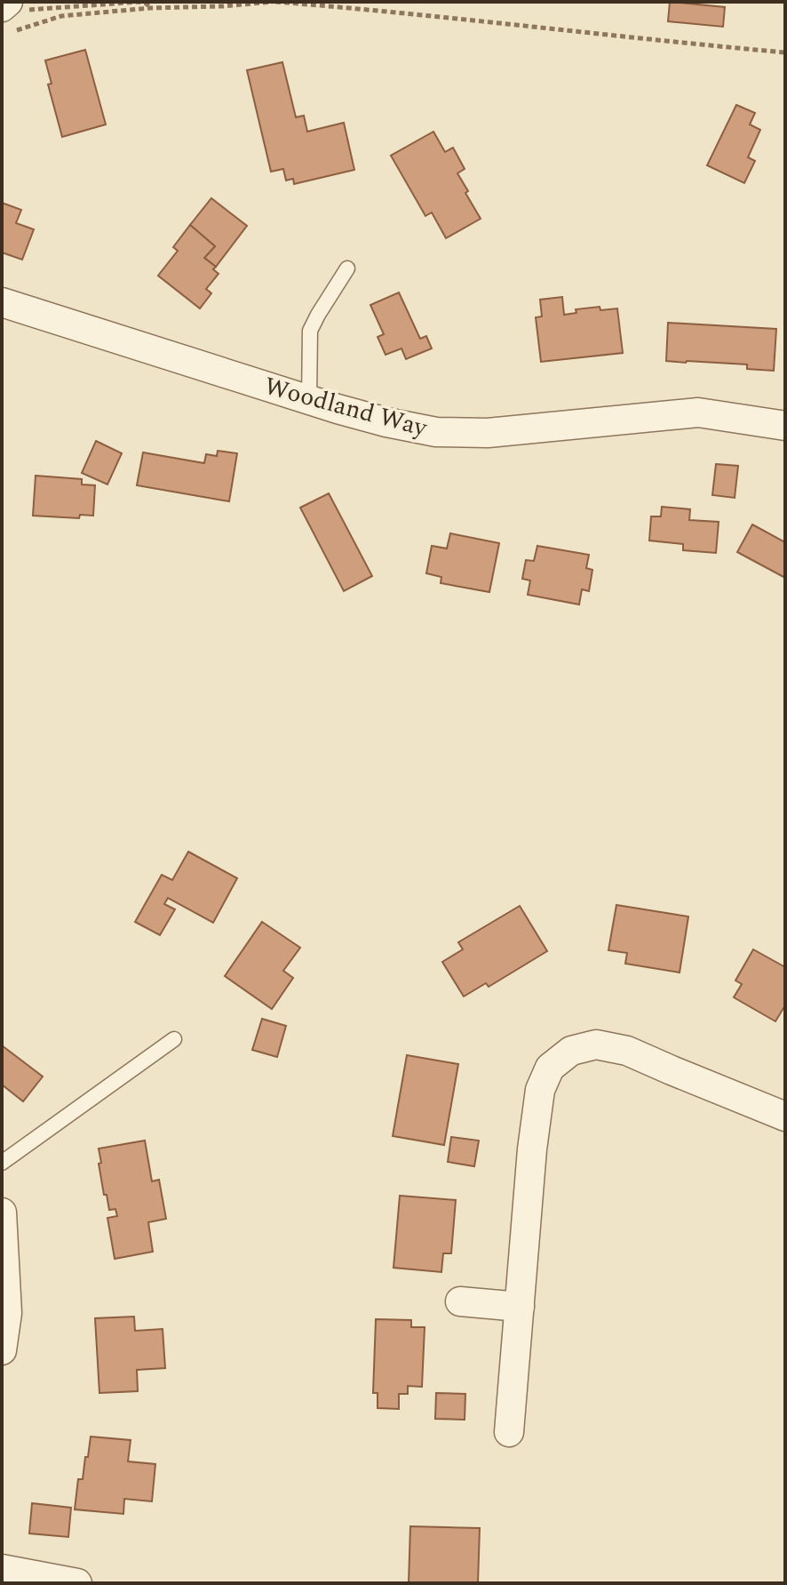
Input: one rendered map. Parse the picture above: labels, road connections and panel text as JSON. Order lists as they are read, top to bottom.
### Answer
{
  "streets": {
    "street": ["Woodland Way"]
  }
}
